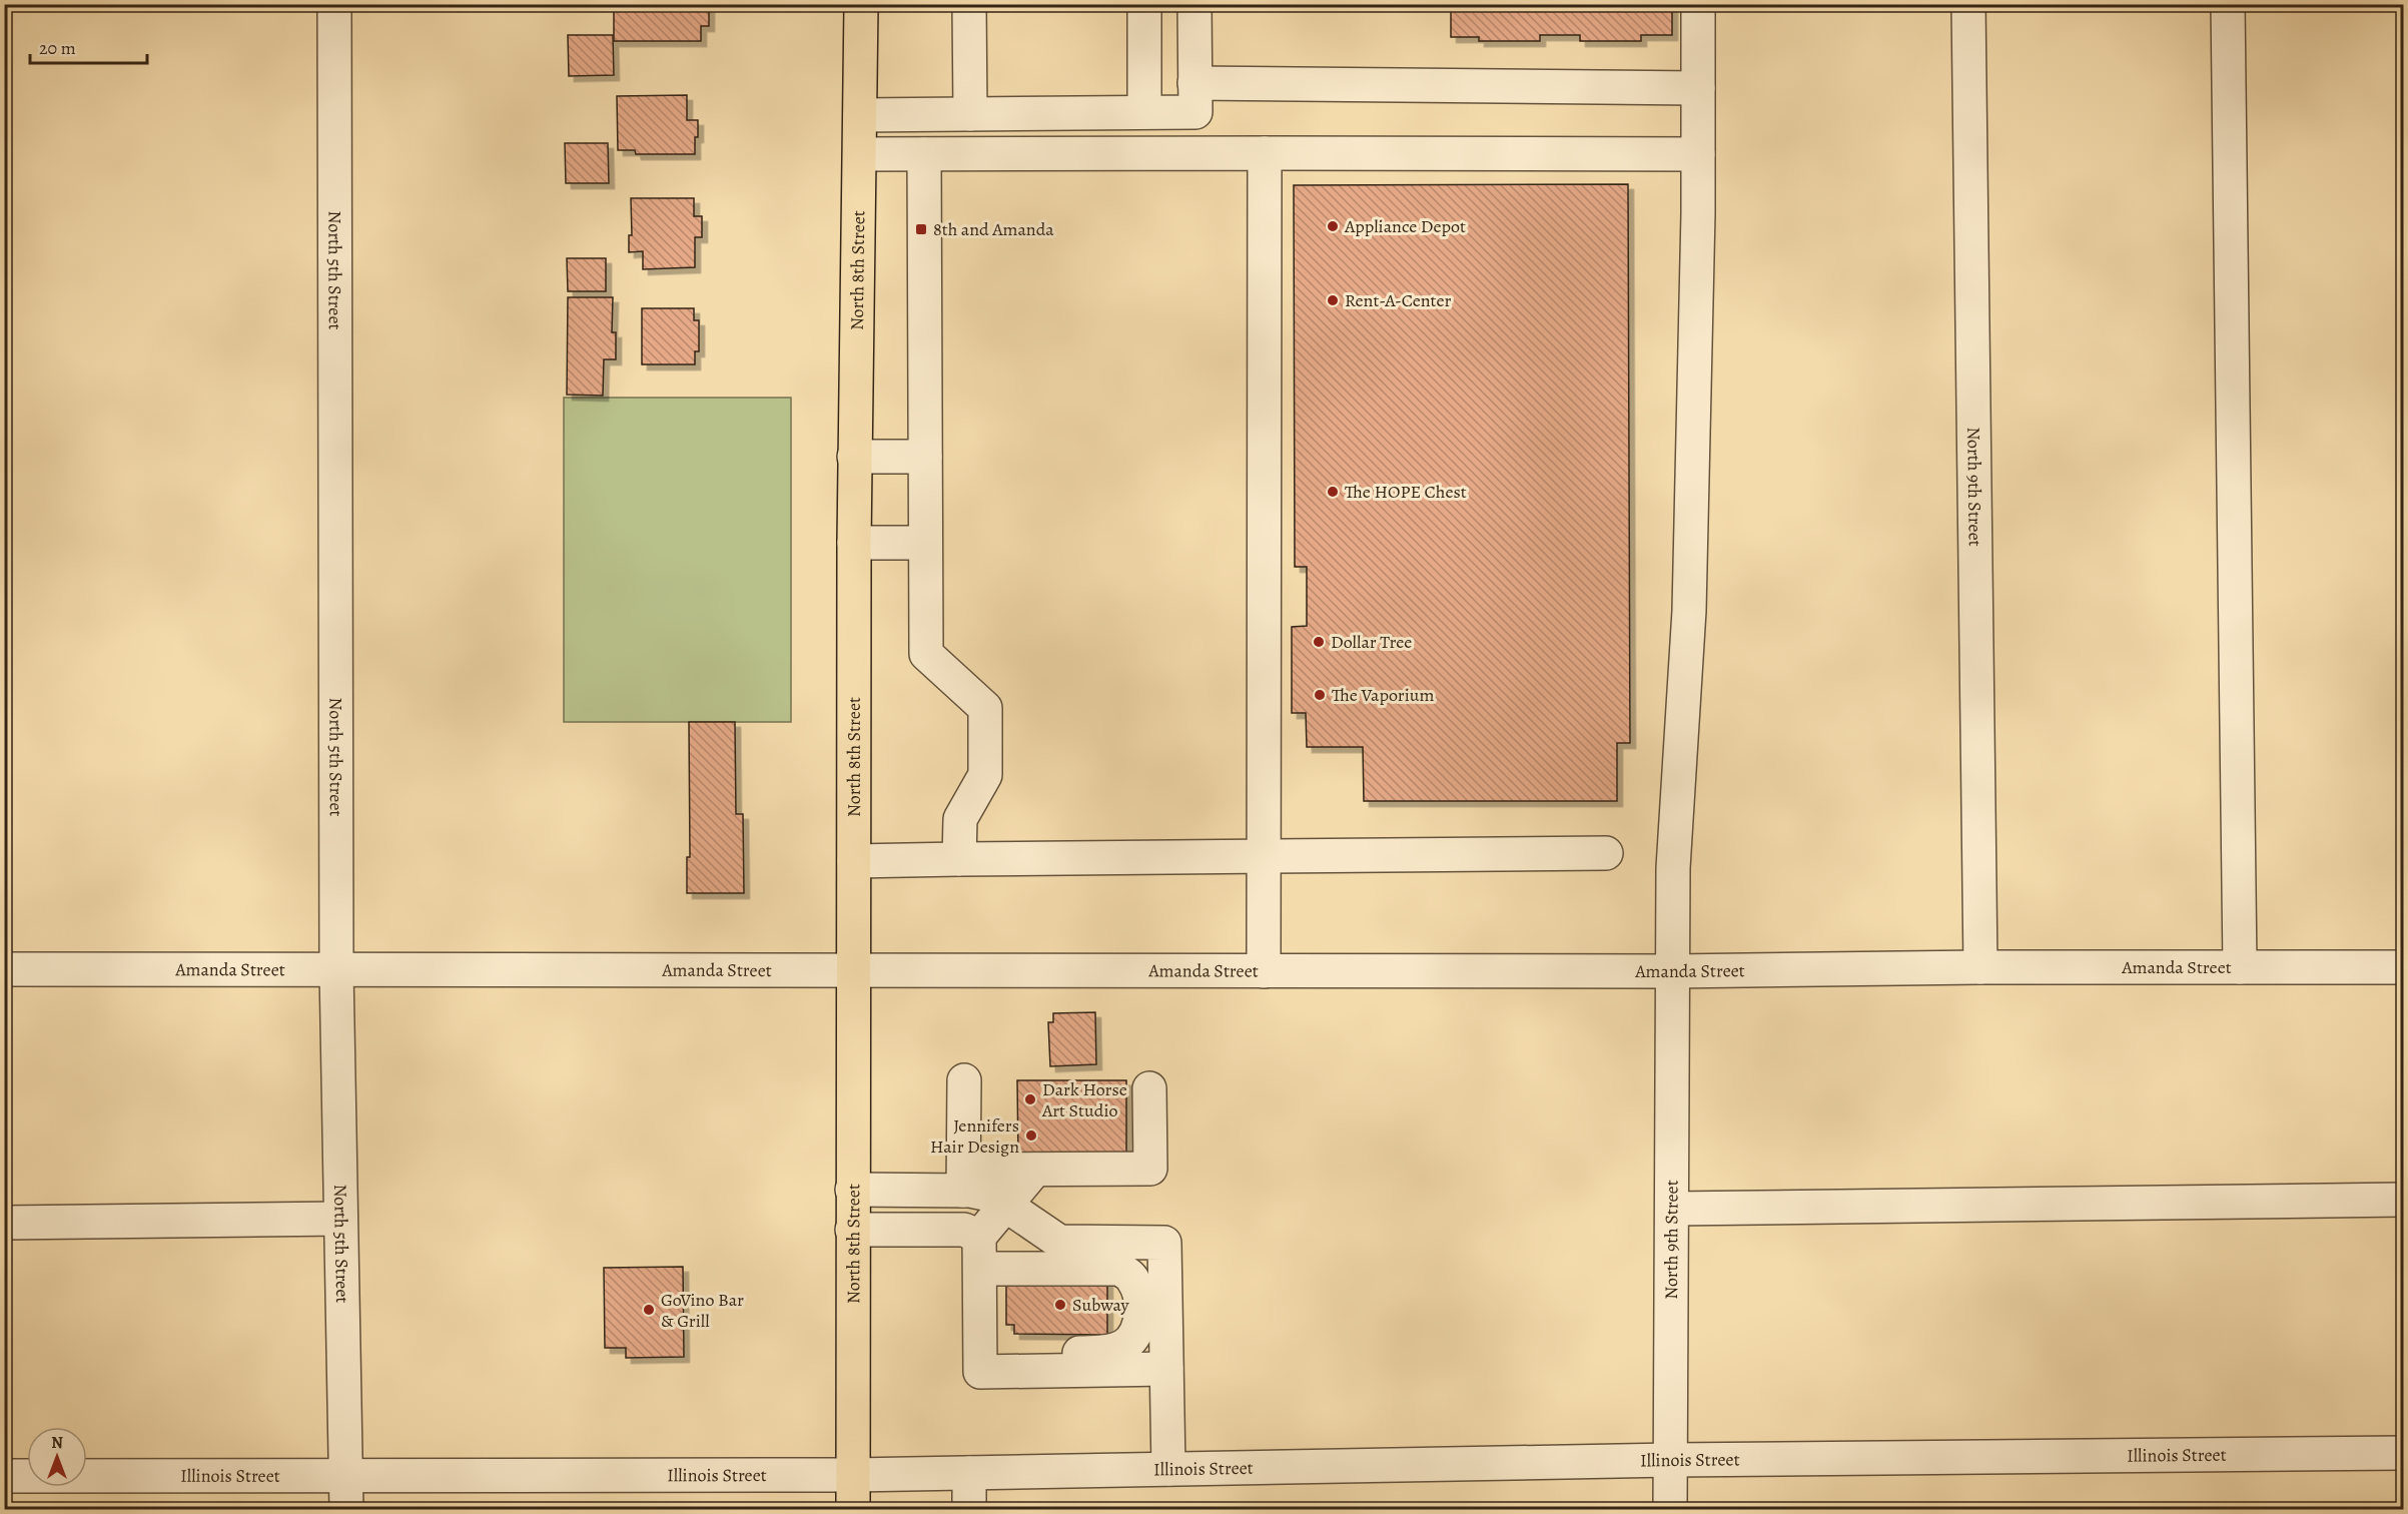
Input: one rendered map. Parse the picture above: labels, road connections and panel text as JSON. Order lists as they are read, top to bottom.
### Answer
{
  "streets": {
    "main road": ["North 8th Street"],
    "street": [
      "North 5th Street",
      "North 9th Street",
      "Amanda Street",
      "Illinois Street"
    ]
  },
  "crossings": [
    ["North 5th Street", "Amanda Street"],
    ["North 5th Street", "Illinois Street"],
    ["North 8th Street", "Amanda Street"],
    ["North 8th Street", "Illinois Street"],
    ["North 9th Street", "Amanda Street"],
    ["North 9th Street", "Illinois Street"]
  ],
  "places": {
    "other": [
      "Appliance Depot",
      "Rent-A-Center",
      "The HOPE Chest",
      "Dollar Tree",
      "The Vaporium",
      "Dark Horse Art Studio",
      "Jennifers Hair Design",
      "Subway",
      "GoVino Bar & Grill"
    ],
    "transit": ["8th and Amanda"]
  },
  "scale_bar": "20 m",
  "north": "top"
}
